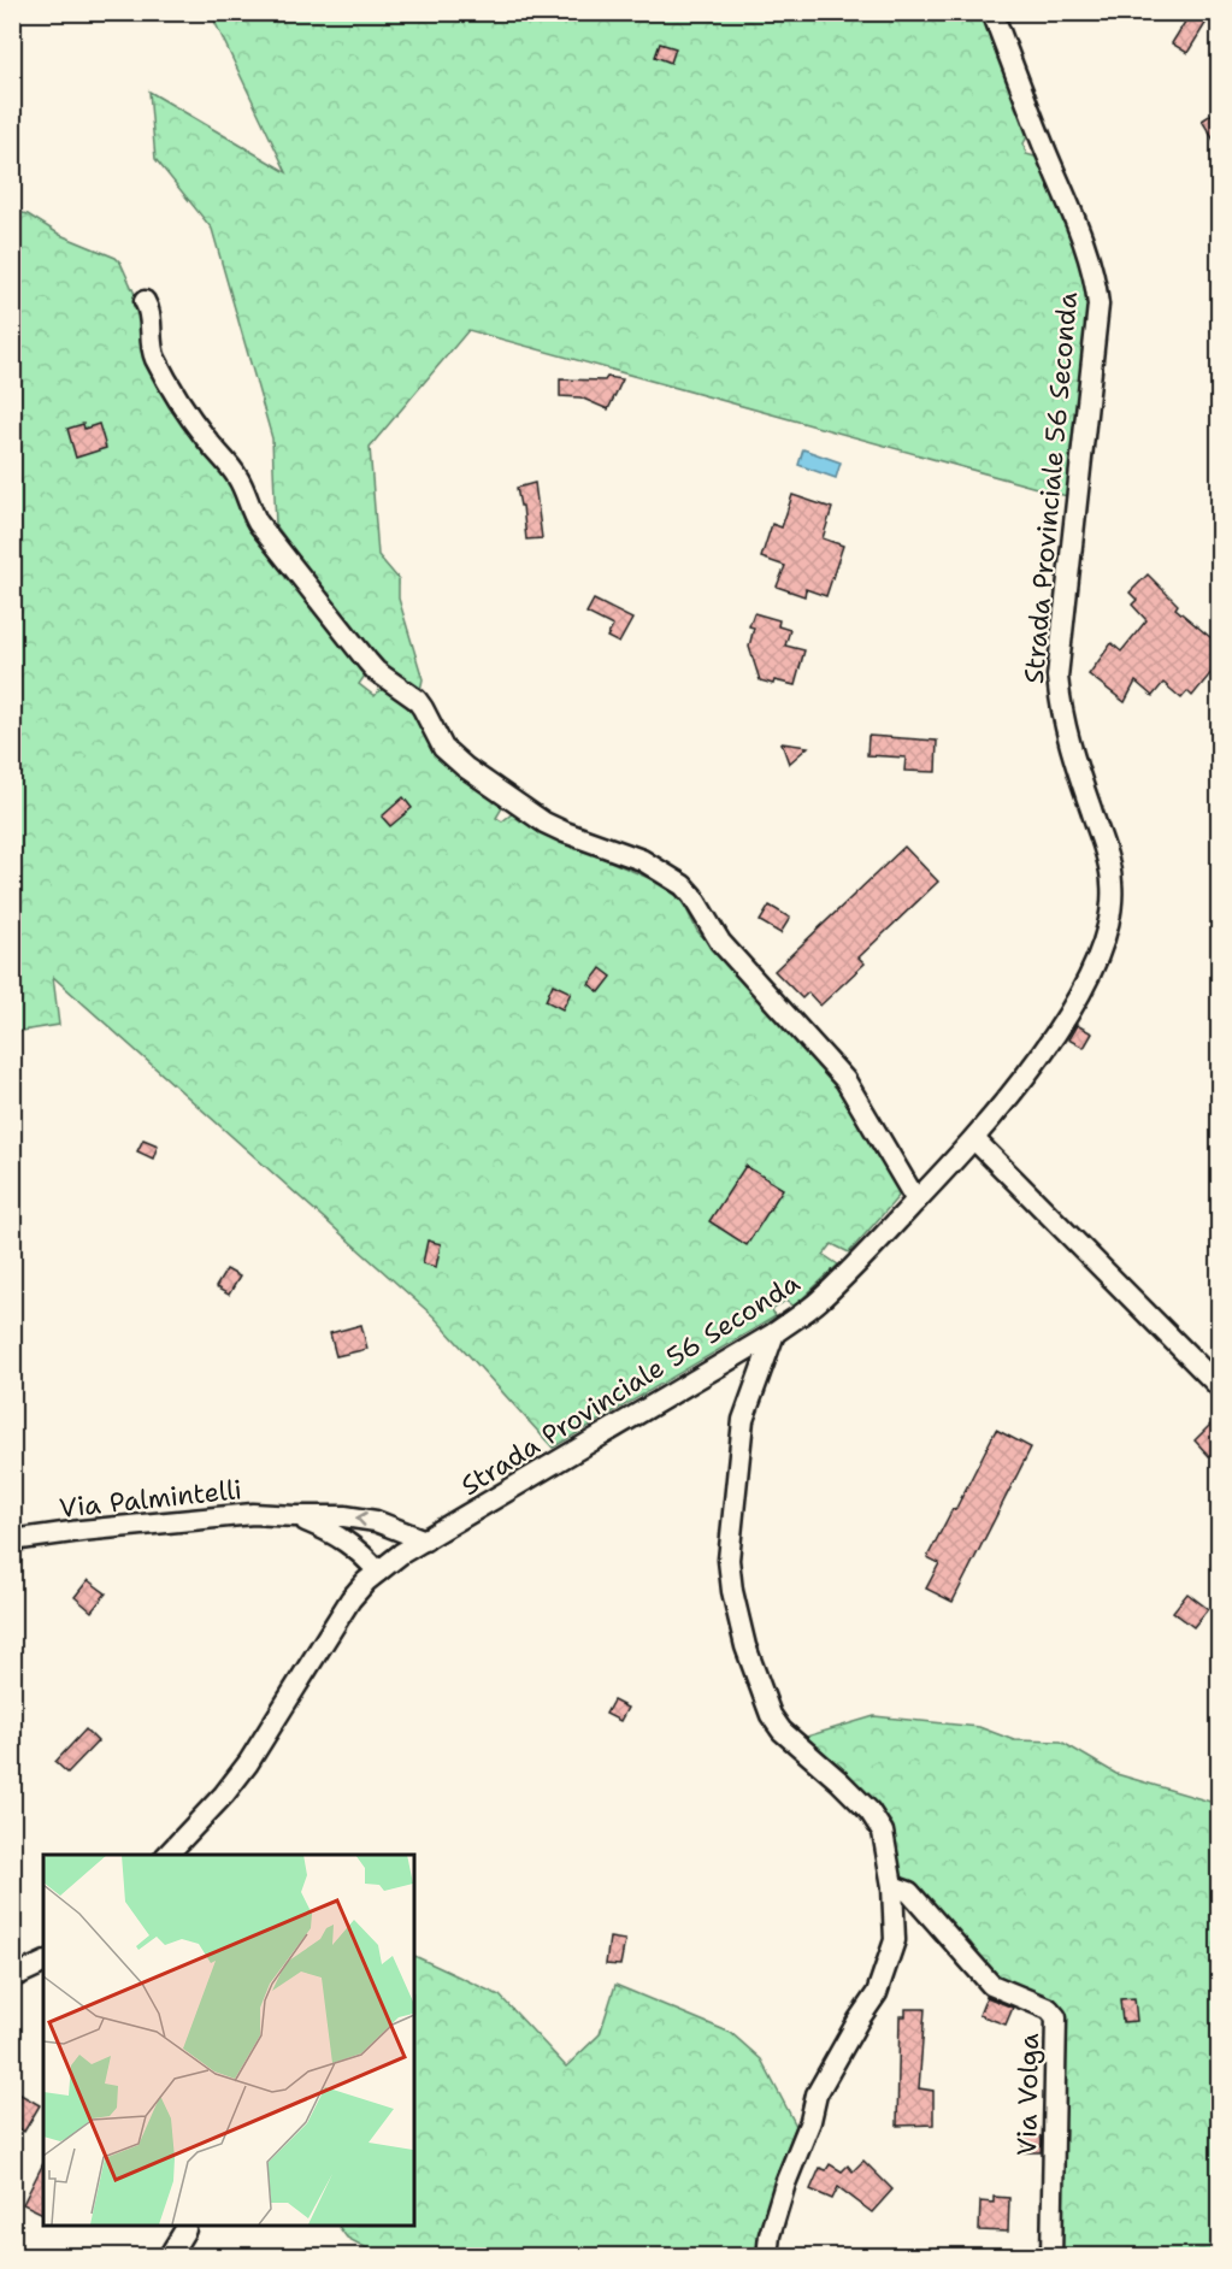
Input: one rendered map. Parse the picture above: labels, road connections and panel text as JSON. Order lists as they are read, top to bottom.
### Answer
{
  "streets": {
    "street": ["Strada Provinciale 56 Seconda", "Via Palmintelli", "Via Volga"]
  }
}
